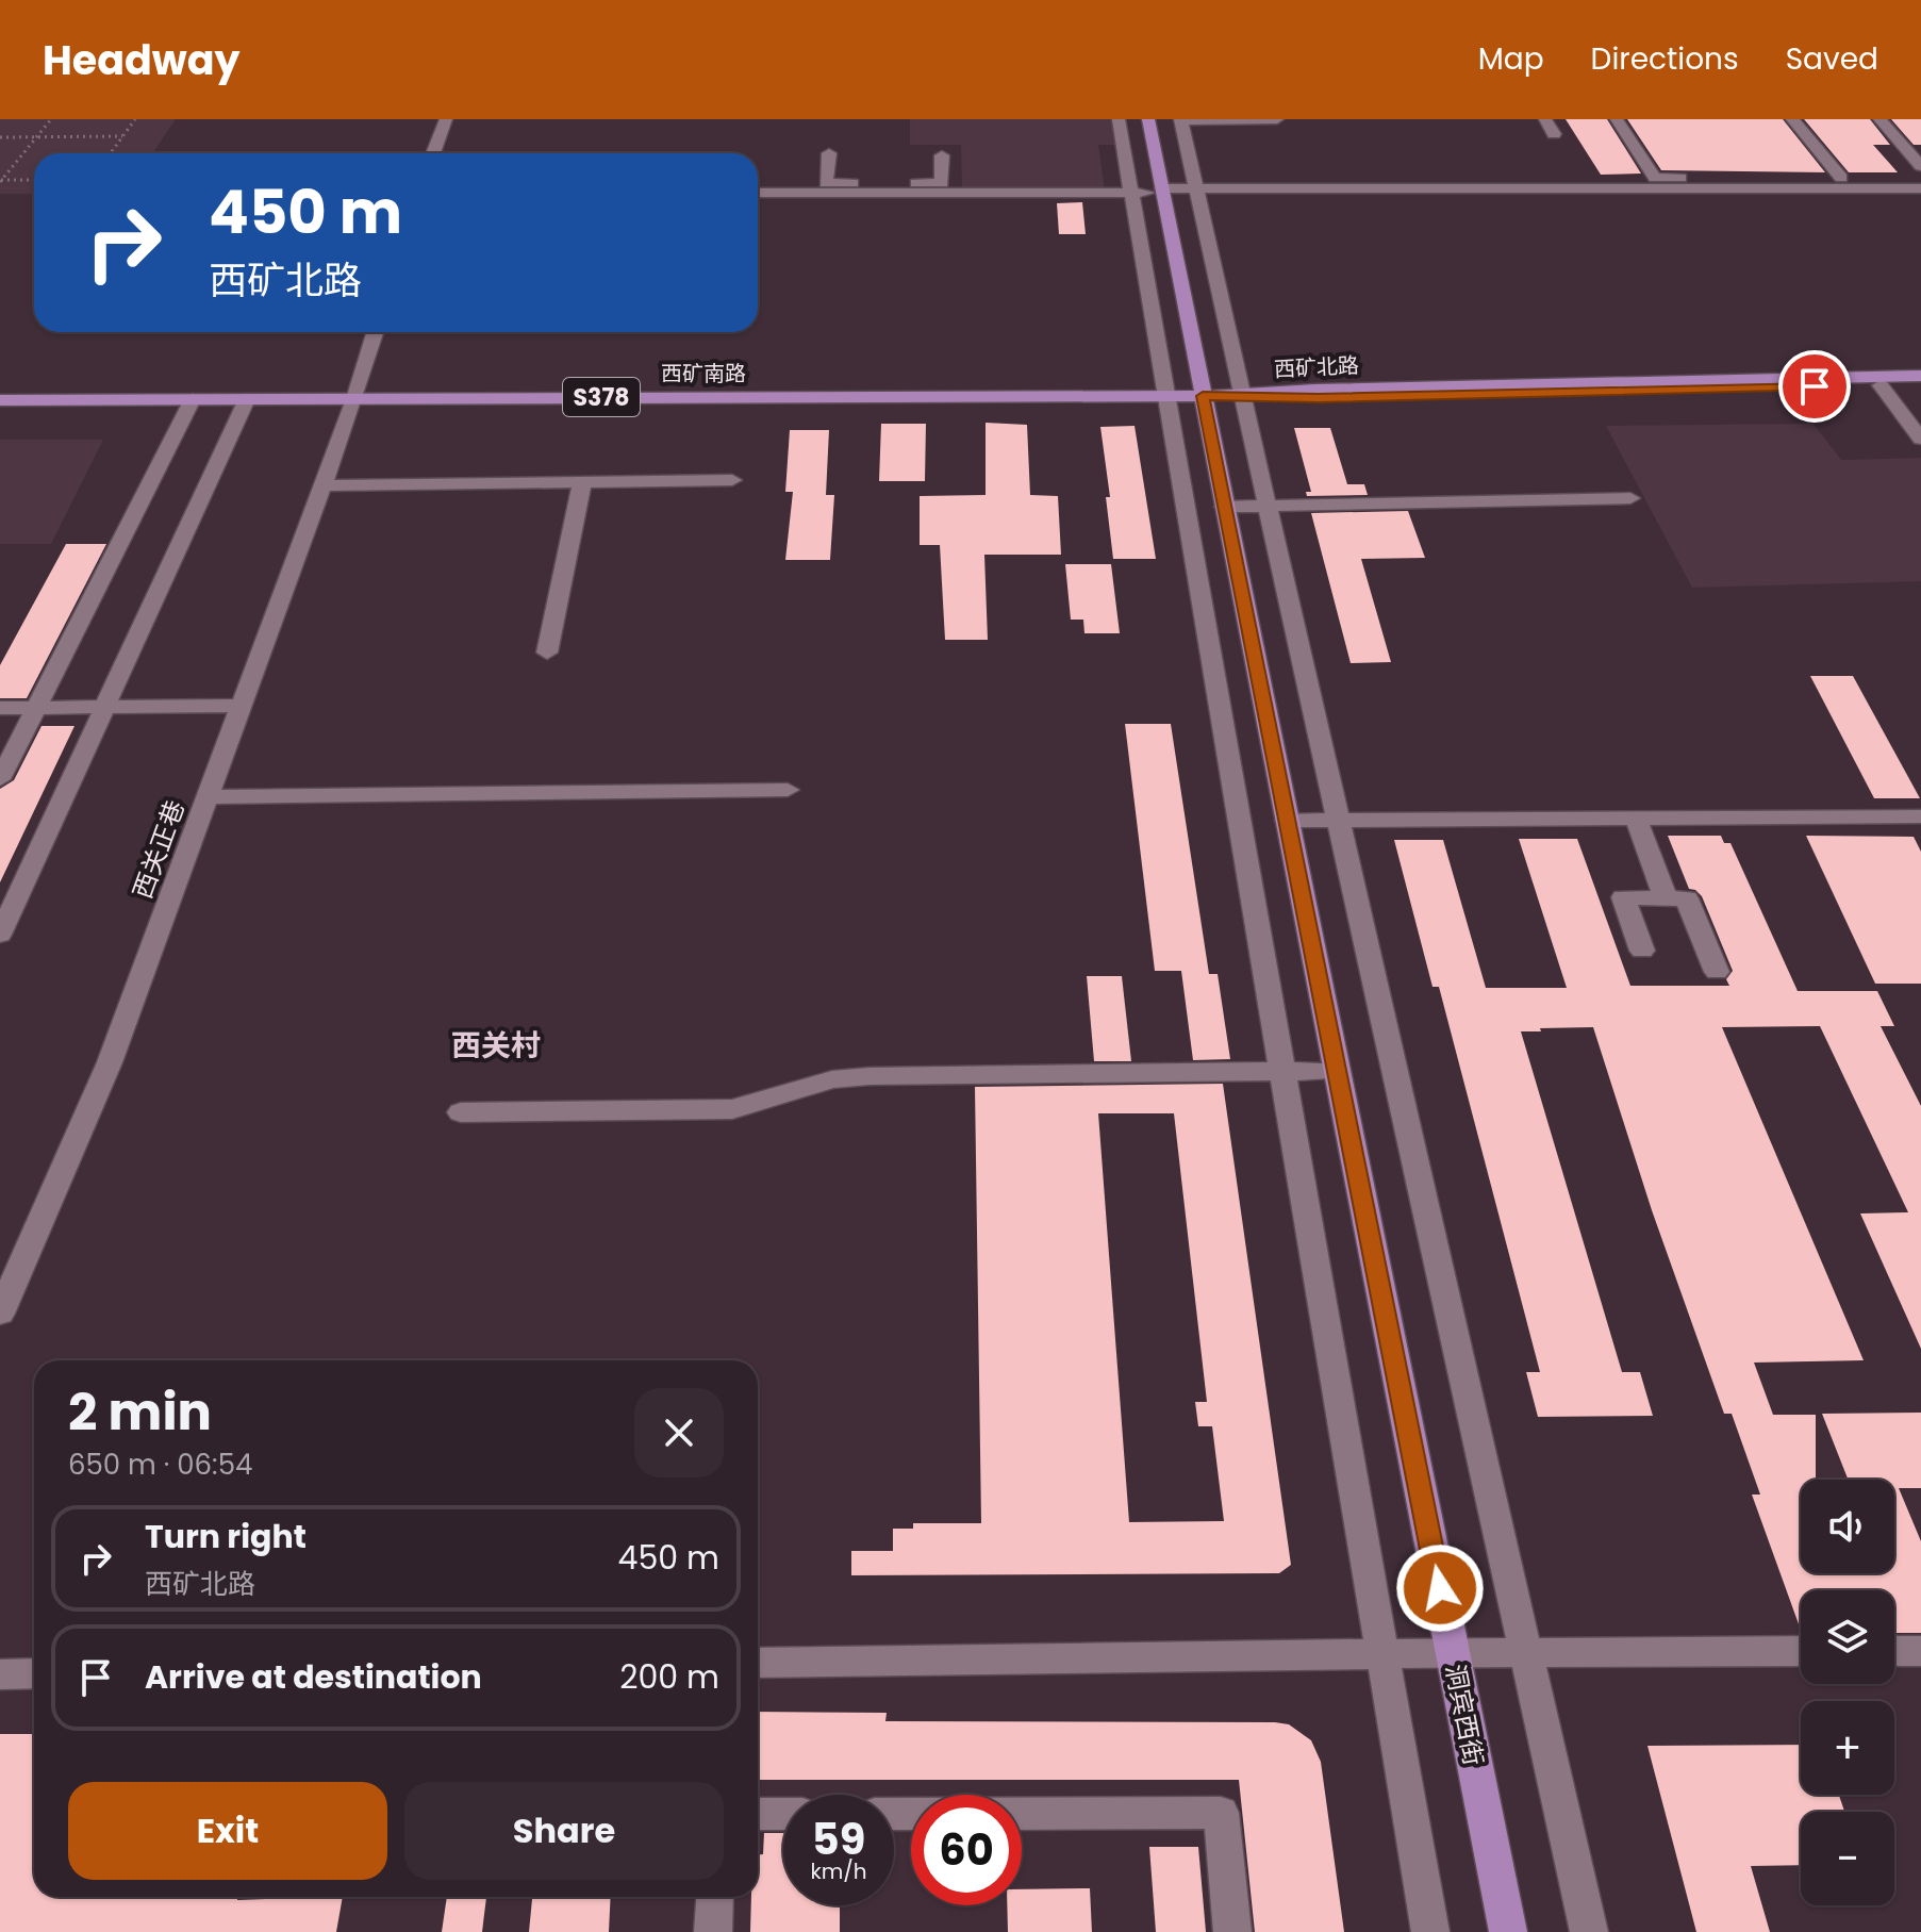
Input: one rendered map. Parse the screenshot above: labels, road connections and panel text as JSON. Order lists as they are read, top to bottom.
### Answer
{
  "streets": {
    "main road": [
      "西矿北路",
      "西矿南路",
      "S378",
      "洞宾西街"
    ],
    "street": ["西关正巷"]
  },
  "crossings": [
    ["西矿北路", "西矿南路"],
    ["西矿南路", "西关正巷"],
    ["西矿南路", "洞宾西街"]
  ],
  "districts": ["西关村"],
  "page": {
    "header": "Headway",
    "nav": ["Map", "Directions", "Saved"],
    "turn": ["450 m", "西矿北路"],
    "heading": ["2 min", "650 m · 06:54"],
    "map_buttons": ["+", "−"],
    "list": [
      {
        "name": "Turn right",
        "note": "西矿北路",
        "value": "450 m"
      },
      {
        "name": "Arrive at destination",
        "value": "200 m"
      }
    ],
    "buttons": ["Exit", "Share"],
    "speed": "59 km/h",
    "limit": "60"
  }
}
